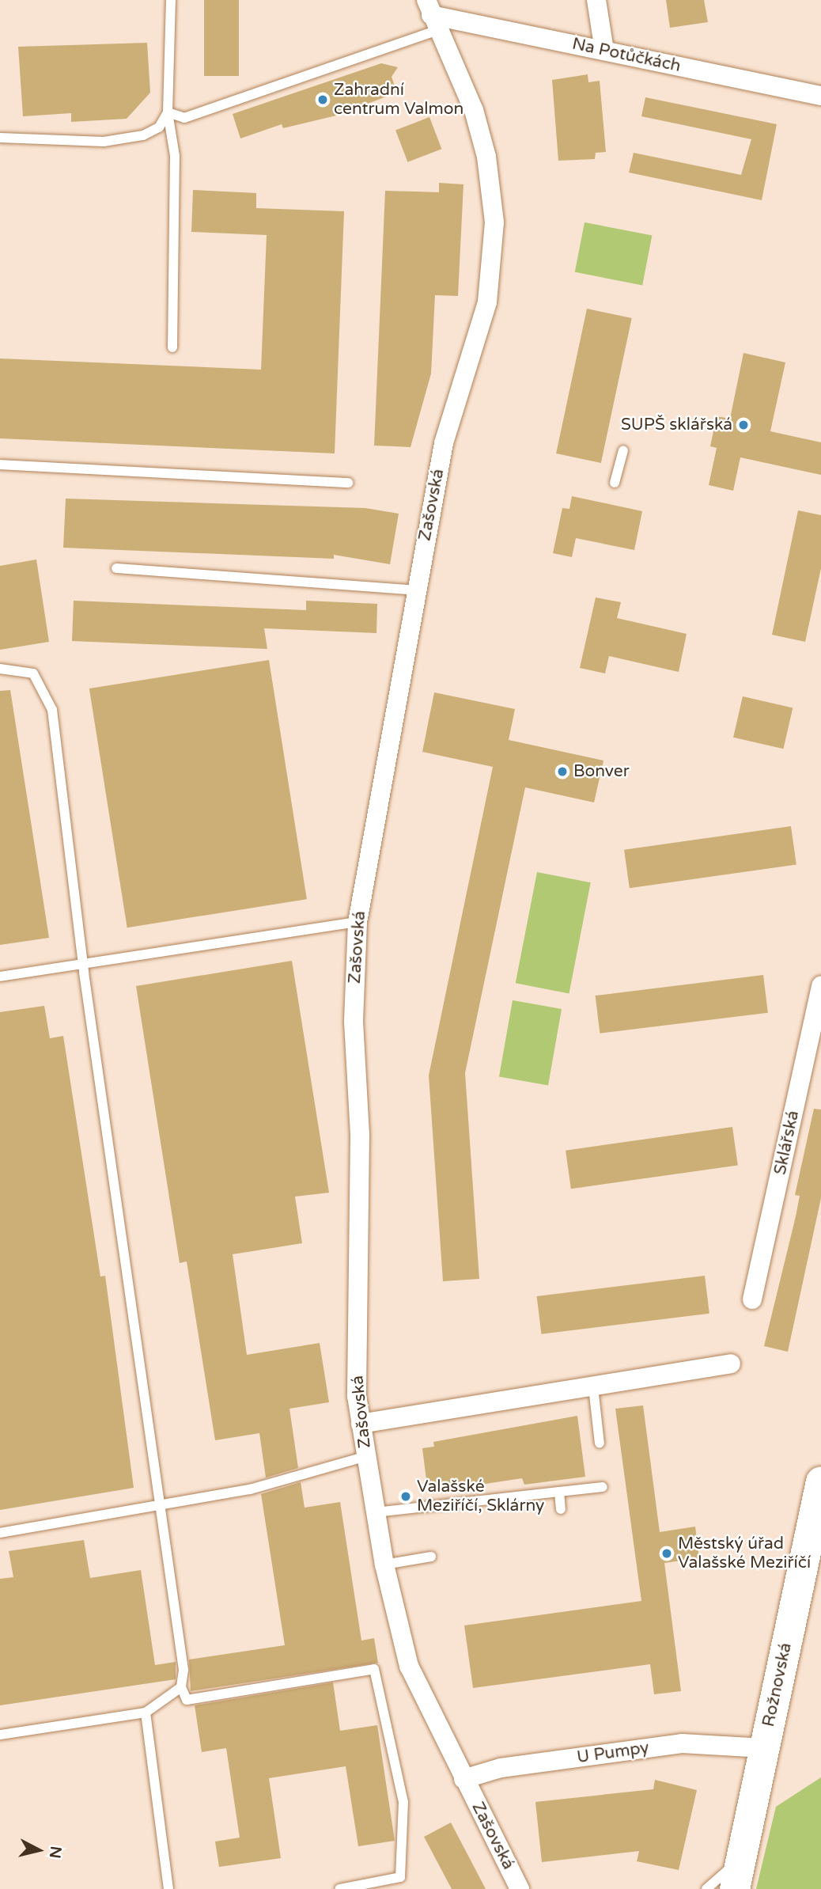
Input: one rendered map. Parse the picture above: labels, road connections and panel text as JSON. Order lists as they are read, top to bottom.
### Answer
{
  "streets": {
    "main road": ["Rožnovská"],
    "street": [
      "Na Potůčkách",
      "Zašovská",
      "Sklářská",
      "U Pumpy"
    ]
  },
  "crossings": [
    ["Na Potůčkách", "Zašovská"],
    ["Zašovská", "U Pumpy"],
    ["Rožnovská", "U Pumpy"]
  ],
  "places": [
    "Zahradní centrum Valmon",
    "SUPŠ sklářská",
    "Bonver",
    "Valašské Meziříčí, Sklárny",
    "Městský úřad Valašské Meziříčí"
  ],
  "north": "right"
}
